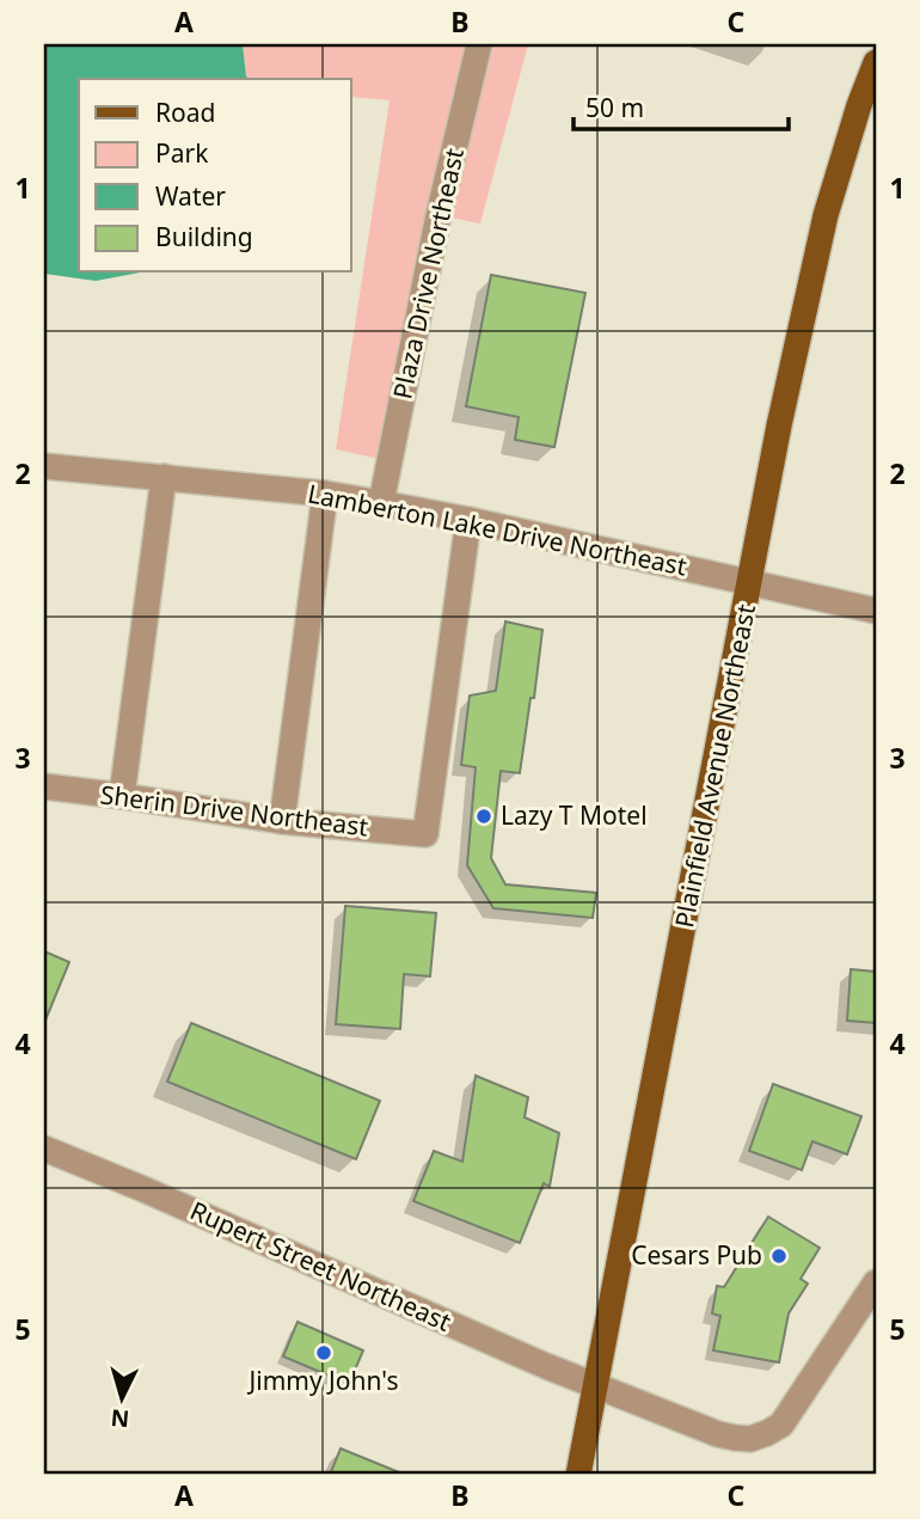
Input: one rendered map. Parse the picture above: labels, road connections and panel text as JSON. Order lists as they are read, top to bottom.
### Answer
{
  "streets": {
    "main road": ["Plainfield Avenue Northeast"],
    "street": [
      "Plaza Drive Northeast",
      "Lamberton Lake Drive Northeast",
      "Sherin Drive Northeast",
      "Rupert Street Northeast"
    ]
  },
  "crossings": [
    ["Plaza Drive Northeast", "Lamberton Lake Drive Northeast"],
    ["Lamberton Lake Drive Northeast", "Plainfield Avenue Northeast"],
    ["Lamberton Lake Drive Northeast", "Sherin Drive Northeast"],
    ["Plainfield Avenue Northeast", "Rupert Street Northeast"]
  ],
  "places": ["Lazy T Motel", "Cesars Pub", "Jimmy John's"],
  "legend": [
    "Road",
    "Park",
    "Water",
    "Building"
  ],
  "scale_bar": "50 m",
  "north": "bottom",
  "grid": {
    "columns": ["A", "B", "C"],
    "rows": [
      "1",
      "2",
      "3",
      "4",
      "5"
    ]
  }
}
